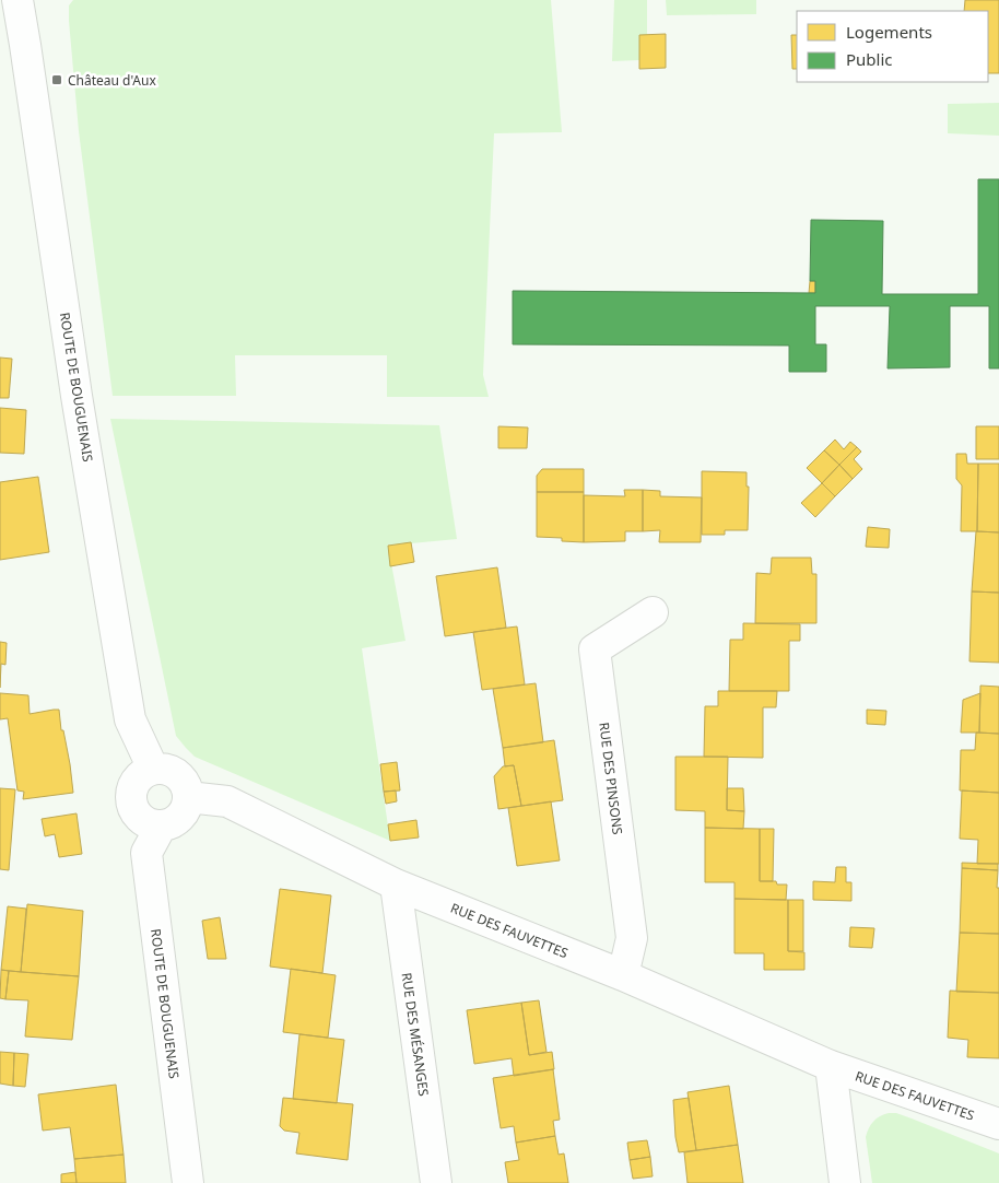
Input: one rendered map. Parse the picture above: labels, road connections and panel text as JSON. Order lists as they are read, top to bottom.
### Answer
{
  "streets": {
    "street": [
      "ROUTE DE BOUGUENAIS",
      "RUE DES PINSONS",
      "RUE DES FAUVETTES",
      "RUE DES MÉSANGES"
    ]
  },
  "crossings": [
    ["ROUTE DE BOUGUENAIS", "RUE DES FAUVETTES"],
    ["RUE DES PINSONS", "RUE DES FAUVETTES"],
    ["RUE DES FAUVETTES", "RUE DES MÉSANGES"]
  ],
  "places": {
    "transit": ["Château d'Aux"]
  },
  "legend": ["Logements", "Public"]
}
